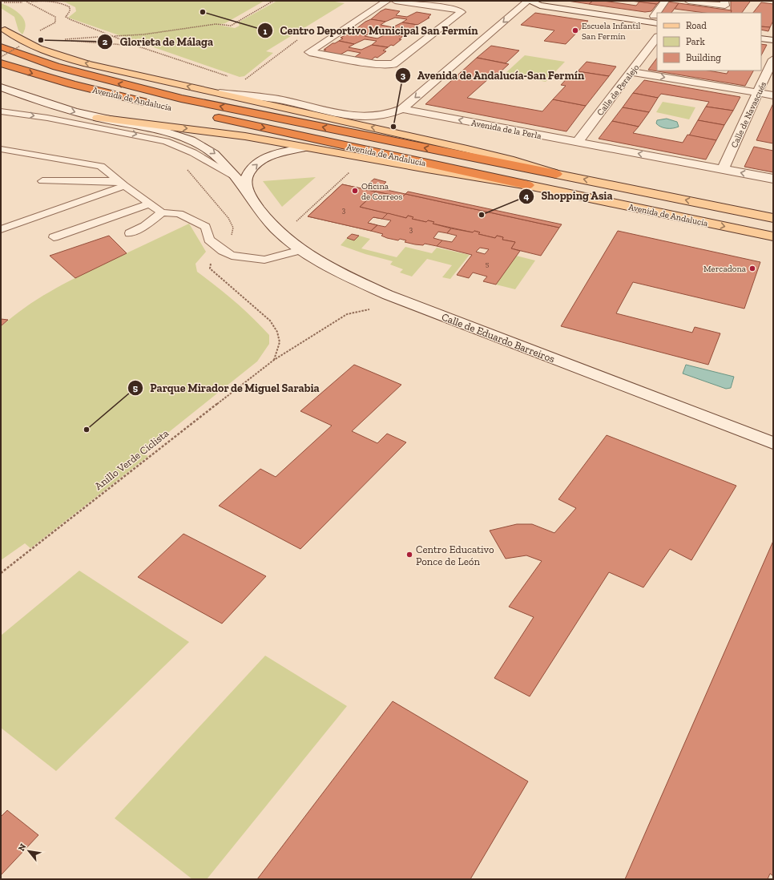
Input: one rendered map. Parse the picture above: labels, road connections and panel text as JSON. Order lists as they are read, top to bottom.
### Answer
{
  "streets": {
    "highway": ["Avenida de Andalucía"],
    "street": [
      "Calle de Peralejo",
      "Calle de Navascués",
      "Avenida de la Perla",
      "Calle de Eduardo Barreiros"
    ],
    "path": ["Anillo Verde Ciclista"]
  },
  "crossings": [
    ["Calle de Peralejo", "Avenida de la Perla"],
    ["Calle de Navascués", "Avenida de la Perla"]
  ],
  "places": [
    "Centro Deportivo Municipal San Fermín",
    "Escuela Infantil San Fermín",
    "Glorieta de Málaga",
    "Avenida de Andalucía-San Fermín",
    "Oficina de Correos",
    "Shopping Asia",
    "Mercadona",
    "Parque Mirador de Miguel Sarabia",
    "Centro Educativo Ponce de León"
  ],
  "house_numbers": ["3", "3", "5"],
  "legend": ["Road", "Park", "Building"],
  "north": "top left"
}
